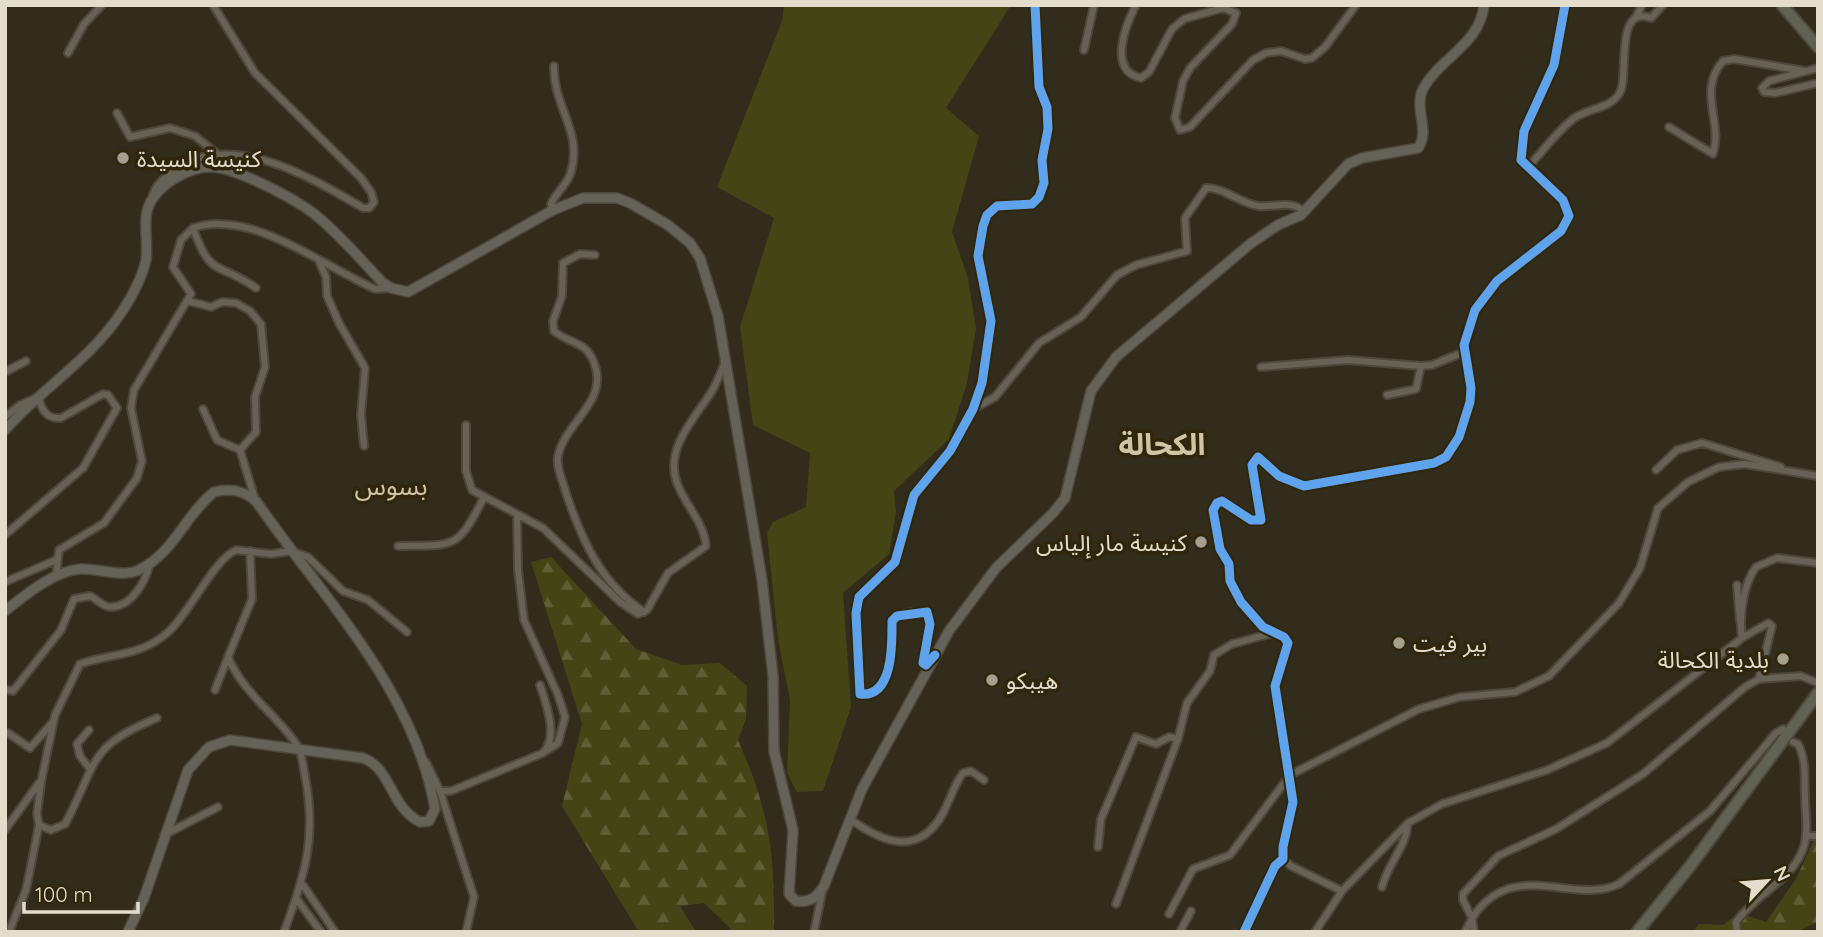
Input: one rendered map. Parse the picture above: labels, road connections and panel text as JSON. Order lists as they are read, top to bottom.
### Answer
{
  "districts": ["الكحالة", "بسوس"],
  "places": [
    "كنيسة السيدة",
    "كنيسة مار إلياس",
    "بير فيت",
    "بلدية الكحالة",
    "هيبكو"
  ],
  "scale_bar": "100 m",
  "north": "top right"
}
